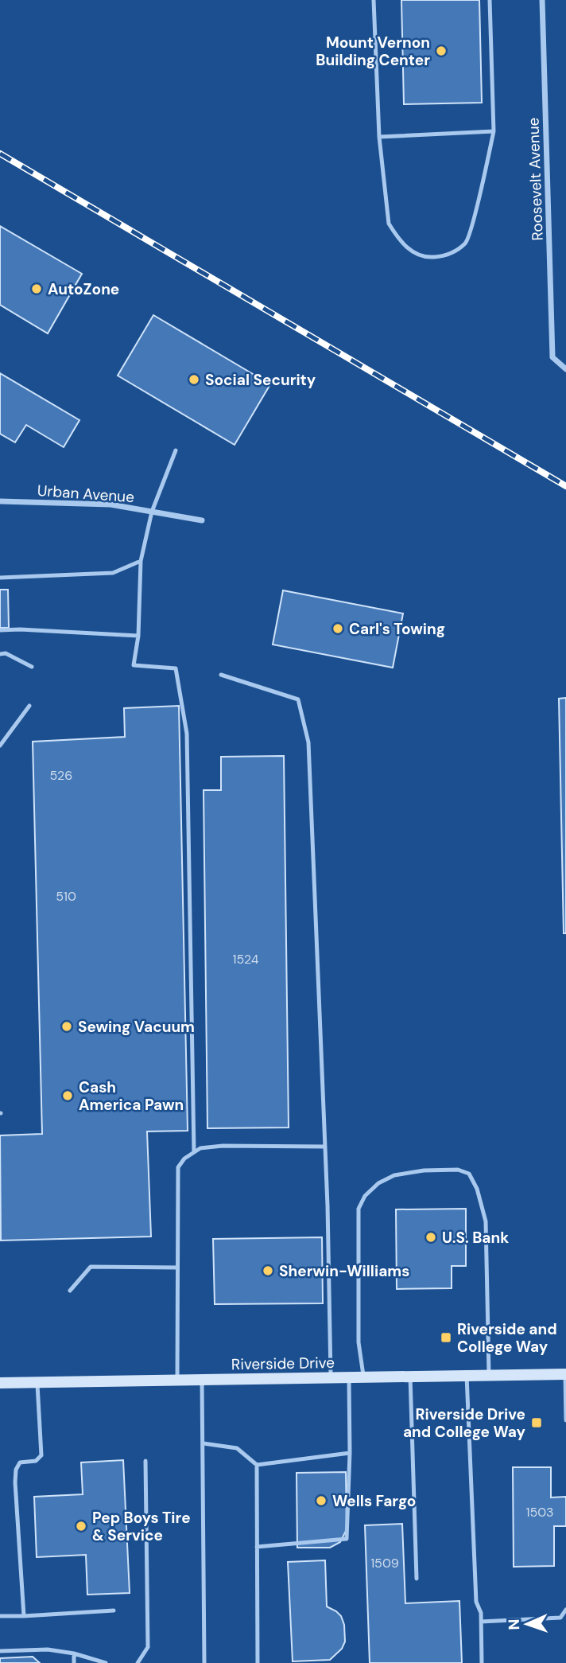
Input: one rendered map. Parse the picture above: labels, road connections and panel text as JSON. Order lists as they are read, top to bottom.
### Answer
{
  "streets": {
    "main road": ["Riverside Drive"],
    "street": ["Roosevelt Avenue", "Urban Avenue"]
  },
  "places": {
    "other": [
      "Mount Vernon Building Center",
      "AutoZone",
      "Social Security",
      "Carl's Towing",
      "Sewing Vacuum",
      "Cash America Pawn",
      "U.S. Bank",
      "Sherwin-Williams",
      "Wells Fargo",
      "Pep Boys Tire & Service"
    ],
    "transit": ["Riverside and College Way", "Riverside Drive and College Way"]
  },
  "house_numbers": [
    "526",
    "510",
    "1524",
    "1503",
    "1509"
  ],
  "north": "left"
}
